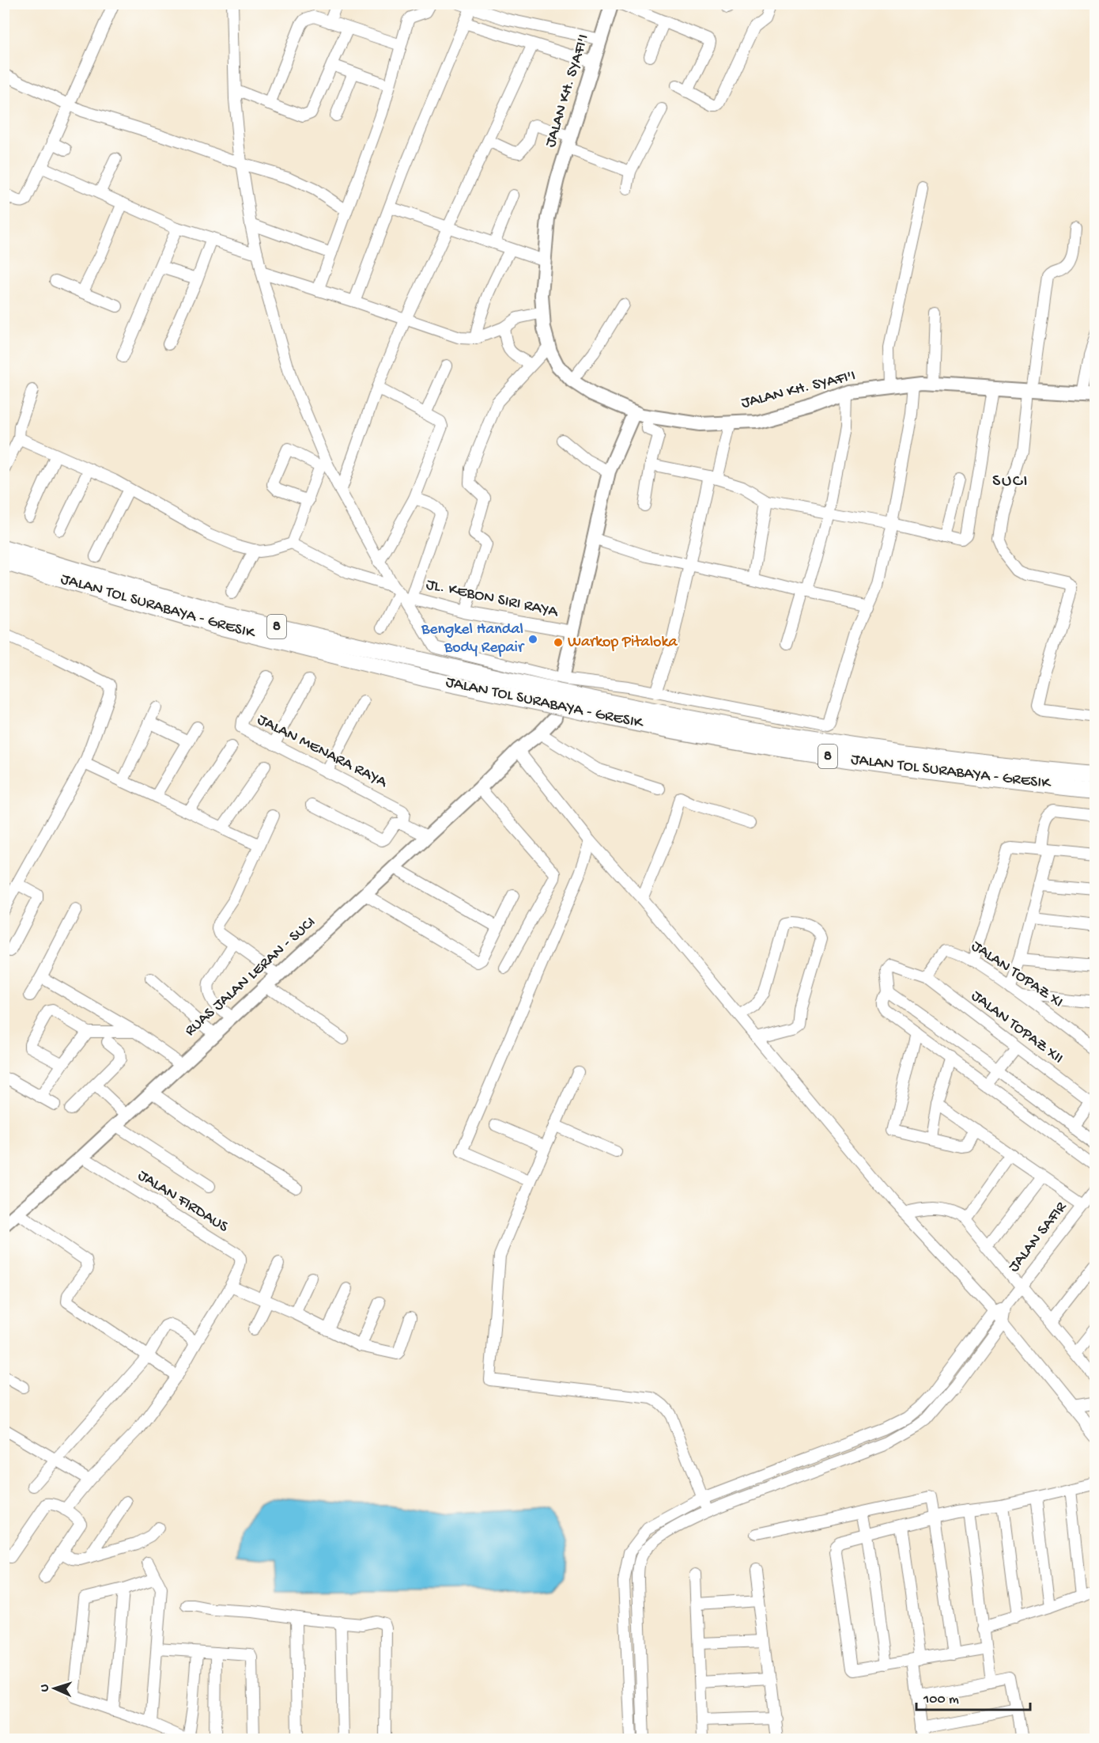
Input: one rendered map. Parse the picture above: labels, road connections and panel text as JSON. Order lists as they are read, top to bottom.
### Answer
{
  "streets": {
    "highway": ["JALAN TOL SURABAYA - GRESIK", "8"],
    "main road": ["JALAN KH. SYAFI'I", "RUAS JALAN LERAN - SUCI"],
    "street": [
      "JL. KEBON SIRI RAYA",
      "JALAN MENARA RAYA",
      "JALAN TOPAZ XI",
      "JALAN TOPAZ XII",
      "JALAN FIRDAUS",
      "JALAN SAFIR"
    ]
  },
  "crossings": [
    ["JALAN TOL SURABAYA - GRESIK", "RUAS JALAN LERAN - SUCI"],
    ["JALAN TOPAZ XI", "JALAN TOPAZ XII"],
    ["RUAS JALAN LERAN - SUCI", "JALAN FIRDAUS"]
  ],
  "districts": ["SUCI"],
  "places": ["Bengkel Handal Body Repair", "Warkop Pitaloka"],
  "scale_bar": "100 m",
  "north": "left"
}
